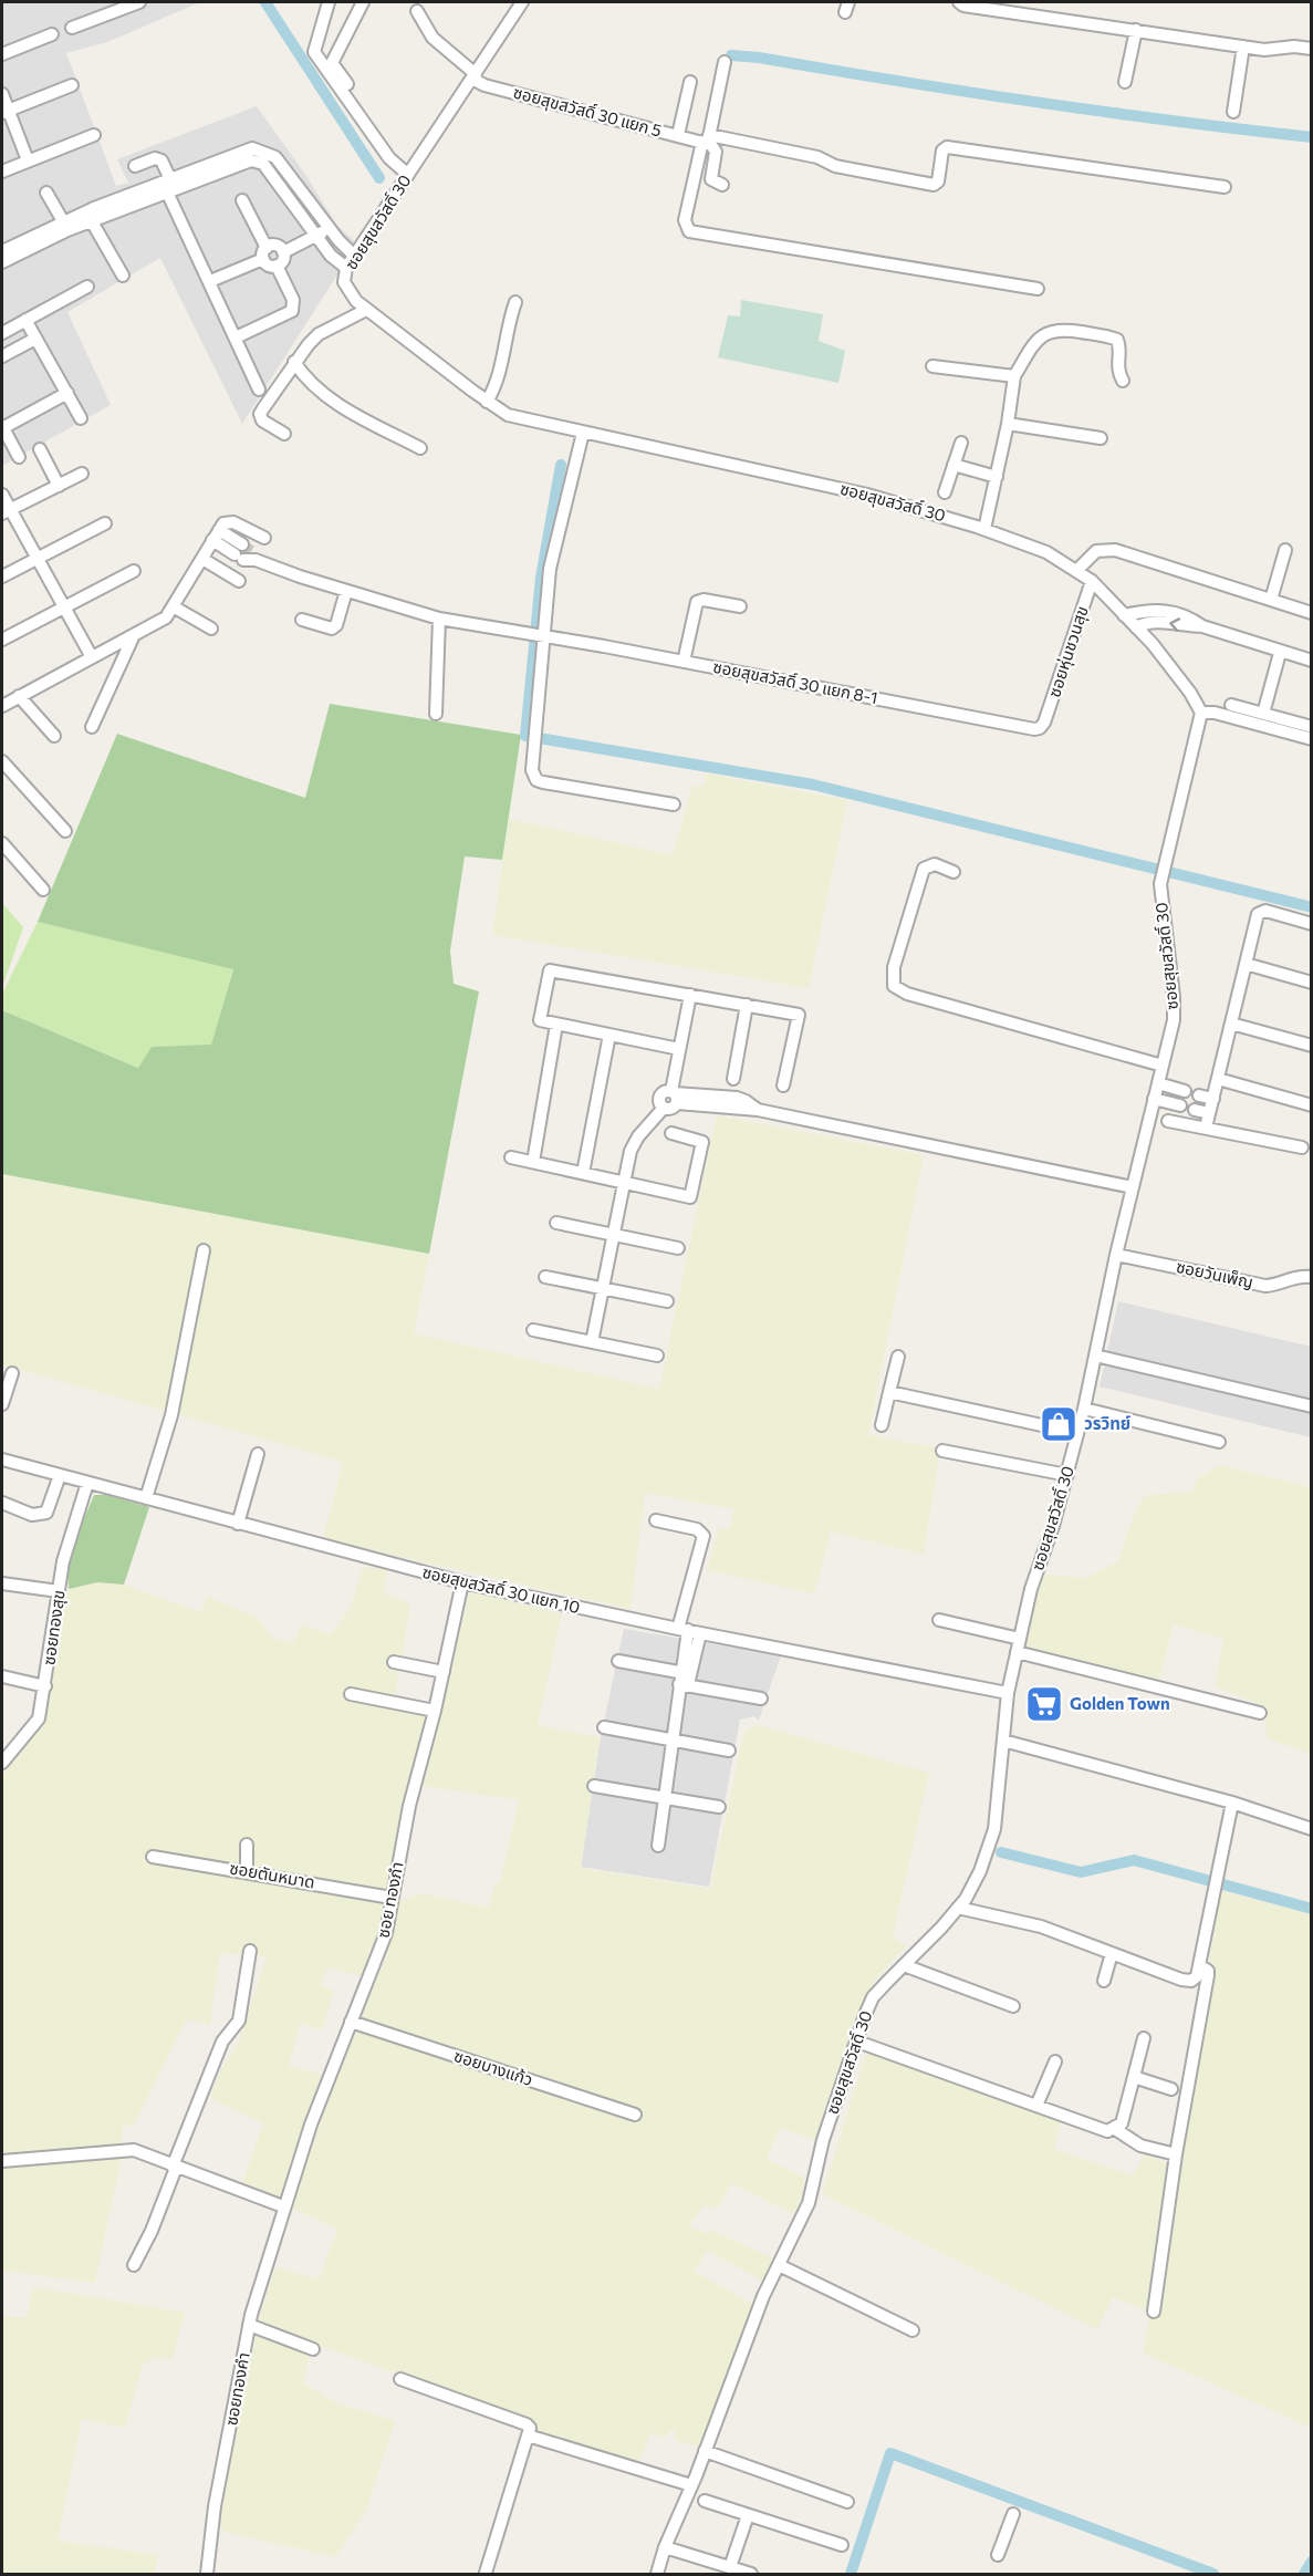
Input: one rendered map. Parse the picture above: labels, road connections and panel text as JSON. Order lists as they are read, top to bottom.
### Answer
{
  "streets": {
    "street": [
      "ซอยสุขสวัสดิ์ 30 แยก 5",
      "ซอยสุขสวัสดิ์ 30",
      "ซอยหุ่นชวนสุข",
      "ซอยสุขสวัสดิ์ 30 แยก 8-1",
      "ซอยวันเพ็ญ",
      "ซอยสุขสวัสดิ์ 30 แยก 10",
      "ซอยทองสุข",
      "ซอยตันหมาด",
      "ซอย ทองภํา",
      "ซอยบางแก้ว",
      "ซอยทองคำ"
    ]
  },
  "crossings": [
    ["ซอยสุขสวัสดิ์ 30 แยก 5", "ซอยสุขสวัสดิ์ 30"],
    ["ซอยสุขสวัสดิ์ 30", "ซอยหุ่นชวนสุข"],
    ["ซอยสุขสวัสดิ์ 30", "ซอยวันเพ็ญ"],
    ["ซอยสุขสวัสดิ์ 30", "ซอยสุขสวัสดิ์ 30 แยก 10"],
    ["ซอยหุ่นชวนสุข", "ซอยสุขสวัสดิ์ 30 แยก 8-1"],
    ["ซอยสุขสวัสดิ์ 30 แยก 10", "ซอยทองสุข"],
    ["ซอยสุขสวัสดิ์ 30 แยก 10", "ซอย ทองภํา"],
    ["ซอยตันหมาด", "ซอย ทองภํา"],
    ["ซอย ทองภํา", "ซอยบางแก้ว"],
    ["ซอย ทองภํา", "ซอยทองคำ"]
  ],
  "places": {
    "shop": ["วรวิทย์"],
    "supermarket": ["Golden Town"]
  }
}
